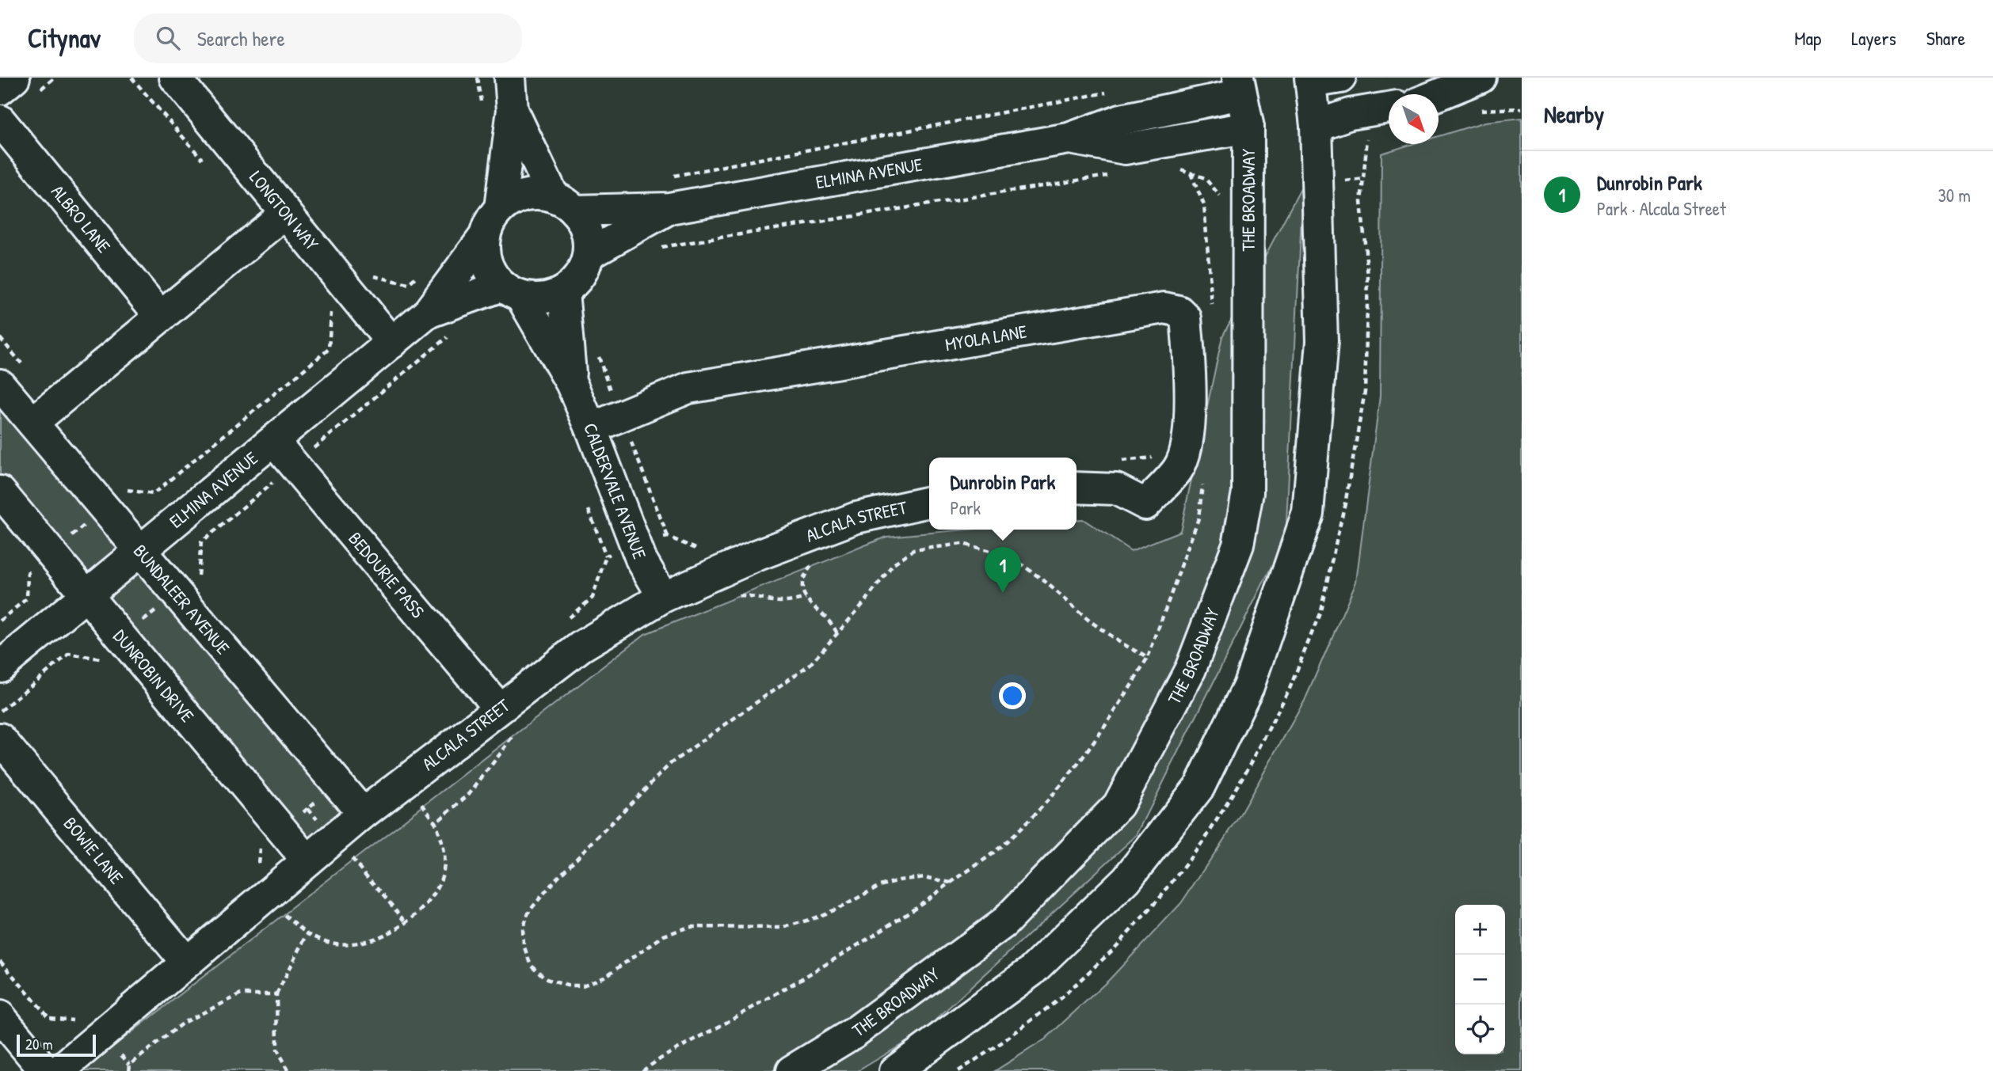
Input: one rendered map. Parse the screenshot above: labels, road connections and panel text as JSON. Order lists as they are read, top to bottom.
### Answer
{
  "streets": {
    "street": [
      "ELMINA AVENUE",
      "THE BROADWAY",
      "LONGTON WAY",
      "ALBRO LANE",
      "MYOLA LANE",
      "CALDERVALE AVENUE",
      "ALCALA STREET",
      "BEDOURIE PASS",
      "BUNDALEER AVENUE",
      "DUNROBIN DRIVE",
      "BOWIE LANE"
    ]
  },
  "crossings": [
    ["ELMINA AVENUE", "THE BROADWAY"],
    ["ELMINA AVENUE", "LONGTON WAY"],
    ["ELMINA AVENUE", "CALDERVALE AVENUE"],
    ["ELMINA AVENUE", "BEDOURIE PASS"],
    ["ELMINA AVENUE", "BUNDALEER AVENUE"],
    ["ELMINA AVENUE", "DUNROBIN DRIVE"],
    ["MYOLA LANE", "CALDERVALE AVENUE"],
    ["CALDERVALE AVENUE", "ALCALA STREET"],
    ["ALCALA STREET", "BEDOURIE PASS"],
    ["ALCALA STREET", "BUNDALEER AVENUE"],
    ["ALCALA STREET", "DUNROBIN DRIVE"],
    ["ALCALA STREET", "BOWIE LANE"]
  ],
  "scale_bar": "20 m",
  "north": "bottom right",
  "page": {
    "header": "Citynav",
    "search": "Search here",
    "nav": ["Map", "Layers", "Share"],
    "heading": "Nearby",
    "list": [
      {
        "mark": "1",
        "name": "Dunrobin Park",
        "note": "Park · Alcala Street",
        "value": "30 m"
      }
    ],
    "popup": ["Dunrobin Park", "Park"],
    "pins": "1",
    "map_buttons": ["+", "−"],
    "scale": "20 m"
  }
}
